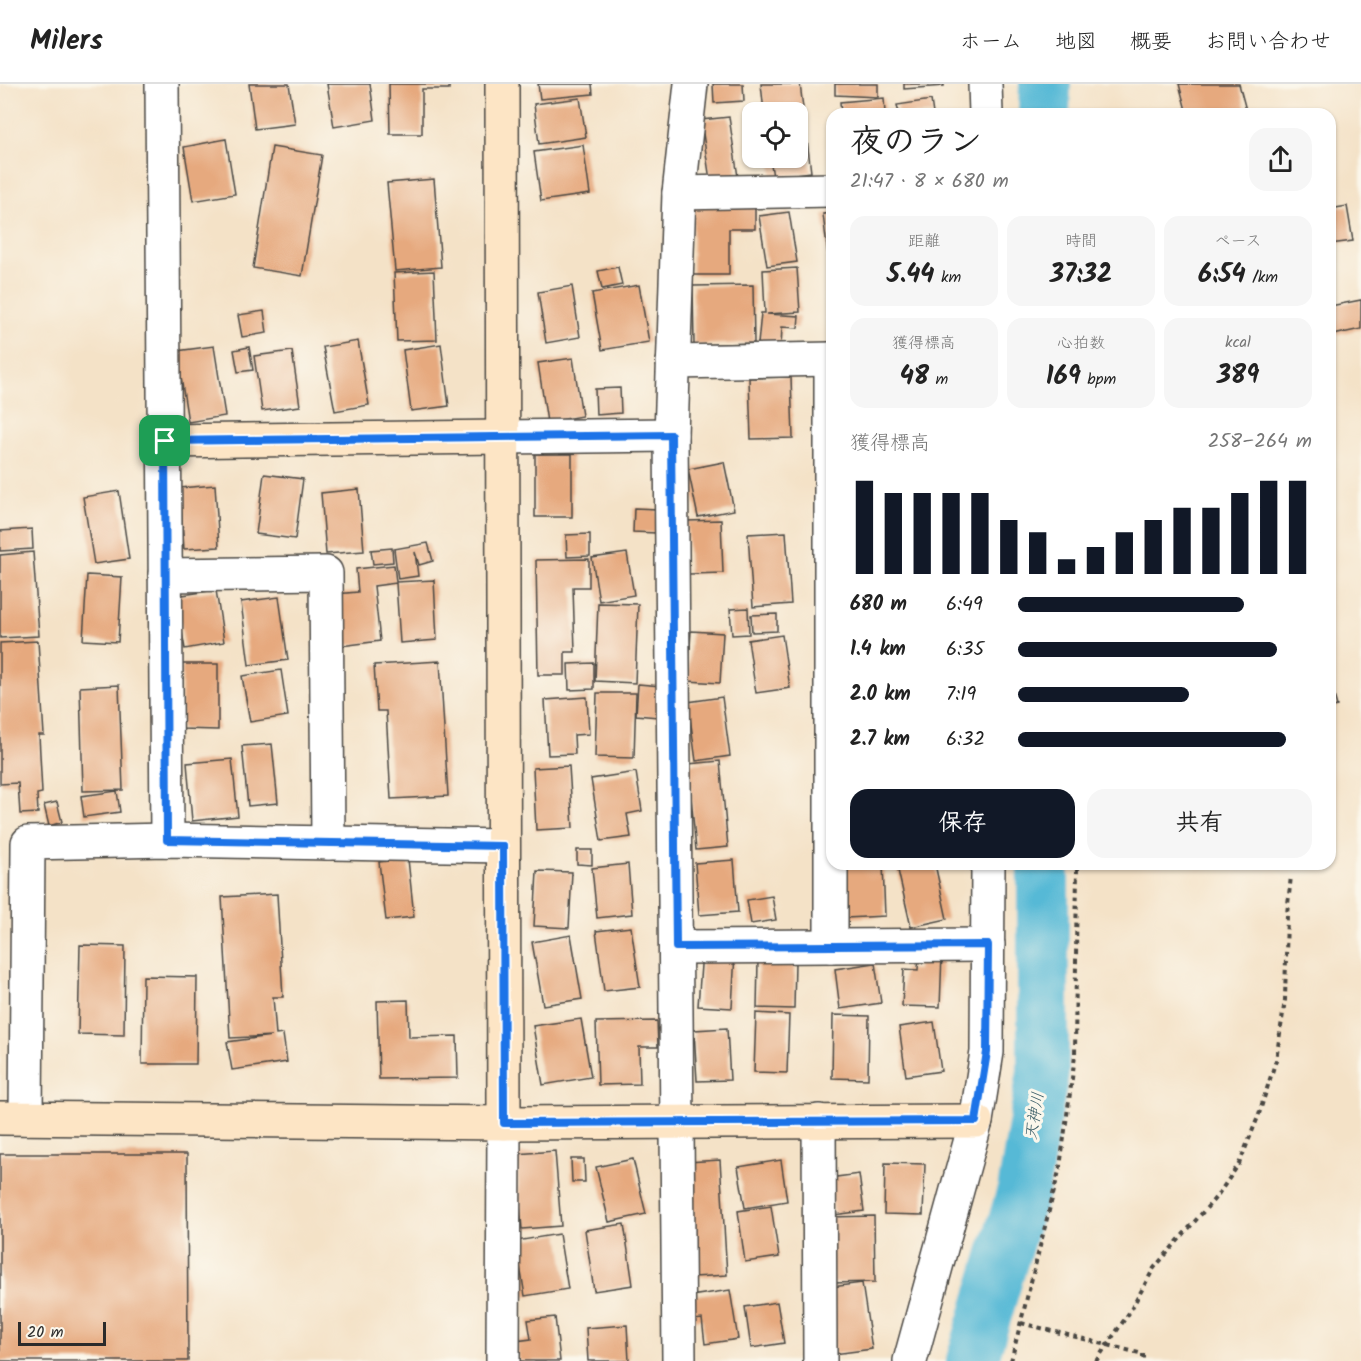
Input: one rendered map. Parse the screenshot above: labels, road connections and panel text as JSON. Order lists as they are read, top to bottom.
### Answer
{
  "water": ["天神川"],
  "scale_bar": "20 m",
  "page": {
    "header": "Milers",
    "nav": [
      "ホーム",
      "地図",
      "概要",
      "お問い合わせ"
    ],
    "heading": ["夜のラン", "21:47 · 8 × 680 m"],
    "stats": [
      ["距離", "5.44 km"],
      ["時間", "37:32"],
      ["ペース", "6:54 /km"],
      ["獲得標高", "48 m"],
      ["心拍数", "169 bpm"],
      ["kcal", "389"]
    ],
    "chart": ["獲得標高", "258–264 m"],
    "list": [
      {
        "name": "680 m",
        "note": "6:49"
      },
      {
        "name": "1.4 km",
        "note": "6:35"
      },
      {
        "name": "2.0 km",
        "note": "7:19"
      },
      {
        "name": "2.7 km",
        "note": "6:32"
      }
    ],
    "buttons": ["保存", "共有"],
    "scale": "20 m"
  }
}
